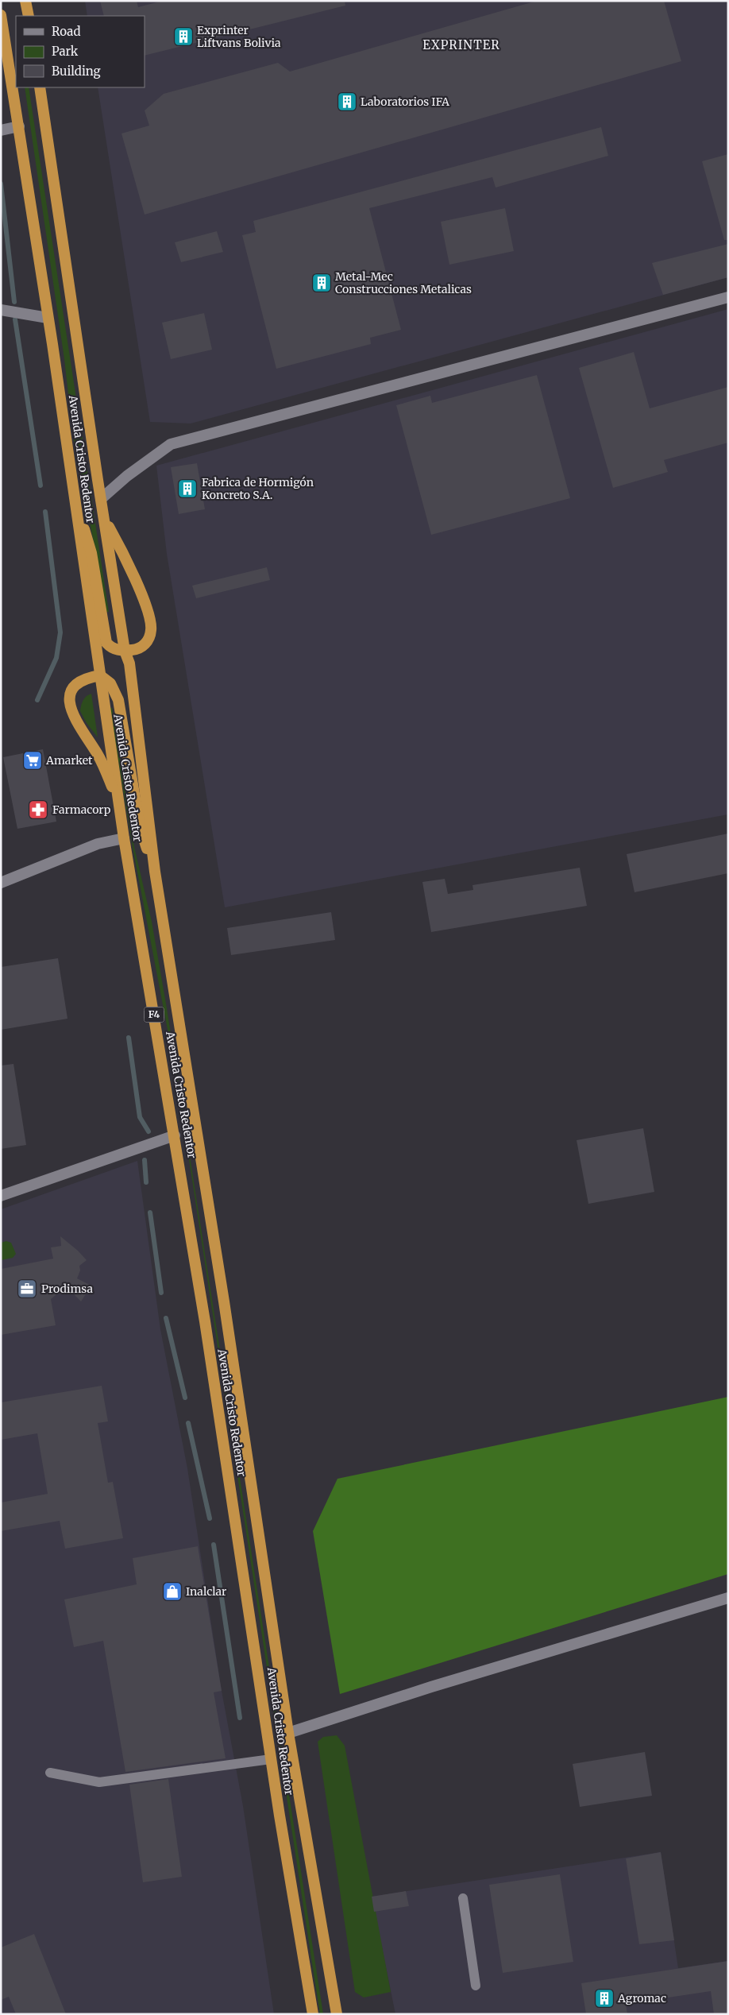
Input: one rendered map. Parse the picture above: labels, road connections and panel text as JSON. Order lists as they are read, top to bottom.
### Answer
{
  "streets": {
    "highway": ["Avenida Cristo Redentor", "F4"]
  },
  "districts": ["EXPRINTER"],
  "places": {
    "building": [
      "Exprinter Liftvans Bolivia",
      "Laboratorios IFA",
      "Metal-Mec Construcciones Metalicas",
      "Fabrica de Hormigón Koncreto S.A.",
      "Agromac"
    ],
    "supermarket": ["Amarket"],
    "pharmacy": ["Farmacorp"],
    "office": ["Prodimsa"],
    "shop": ["Inalclar"]
  },
  "legend": ["Road", "Park", "Building"]
}
